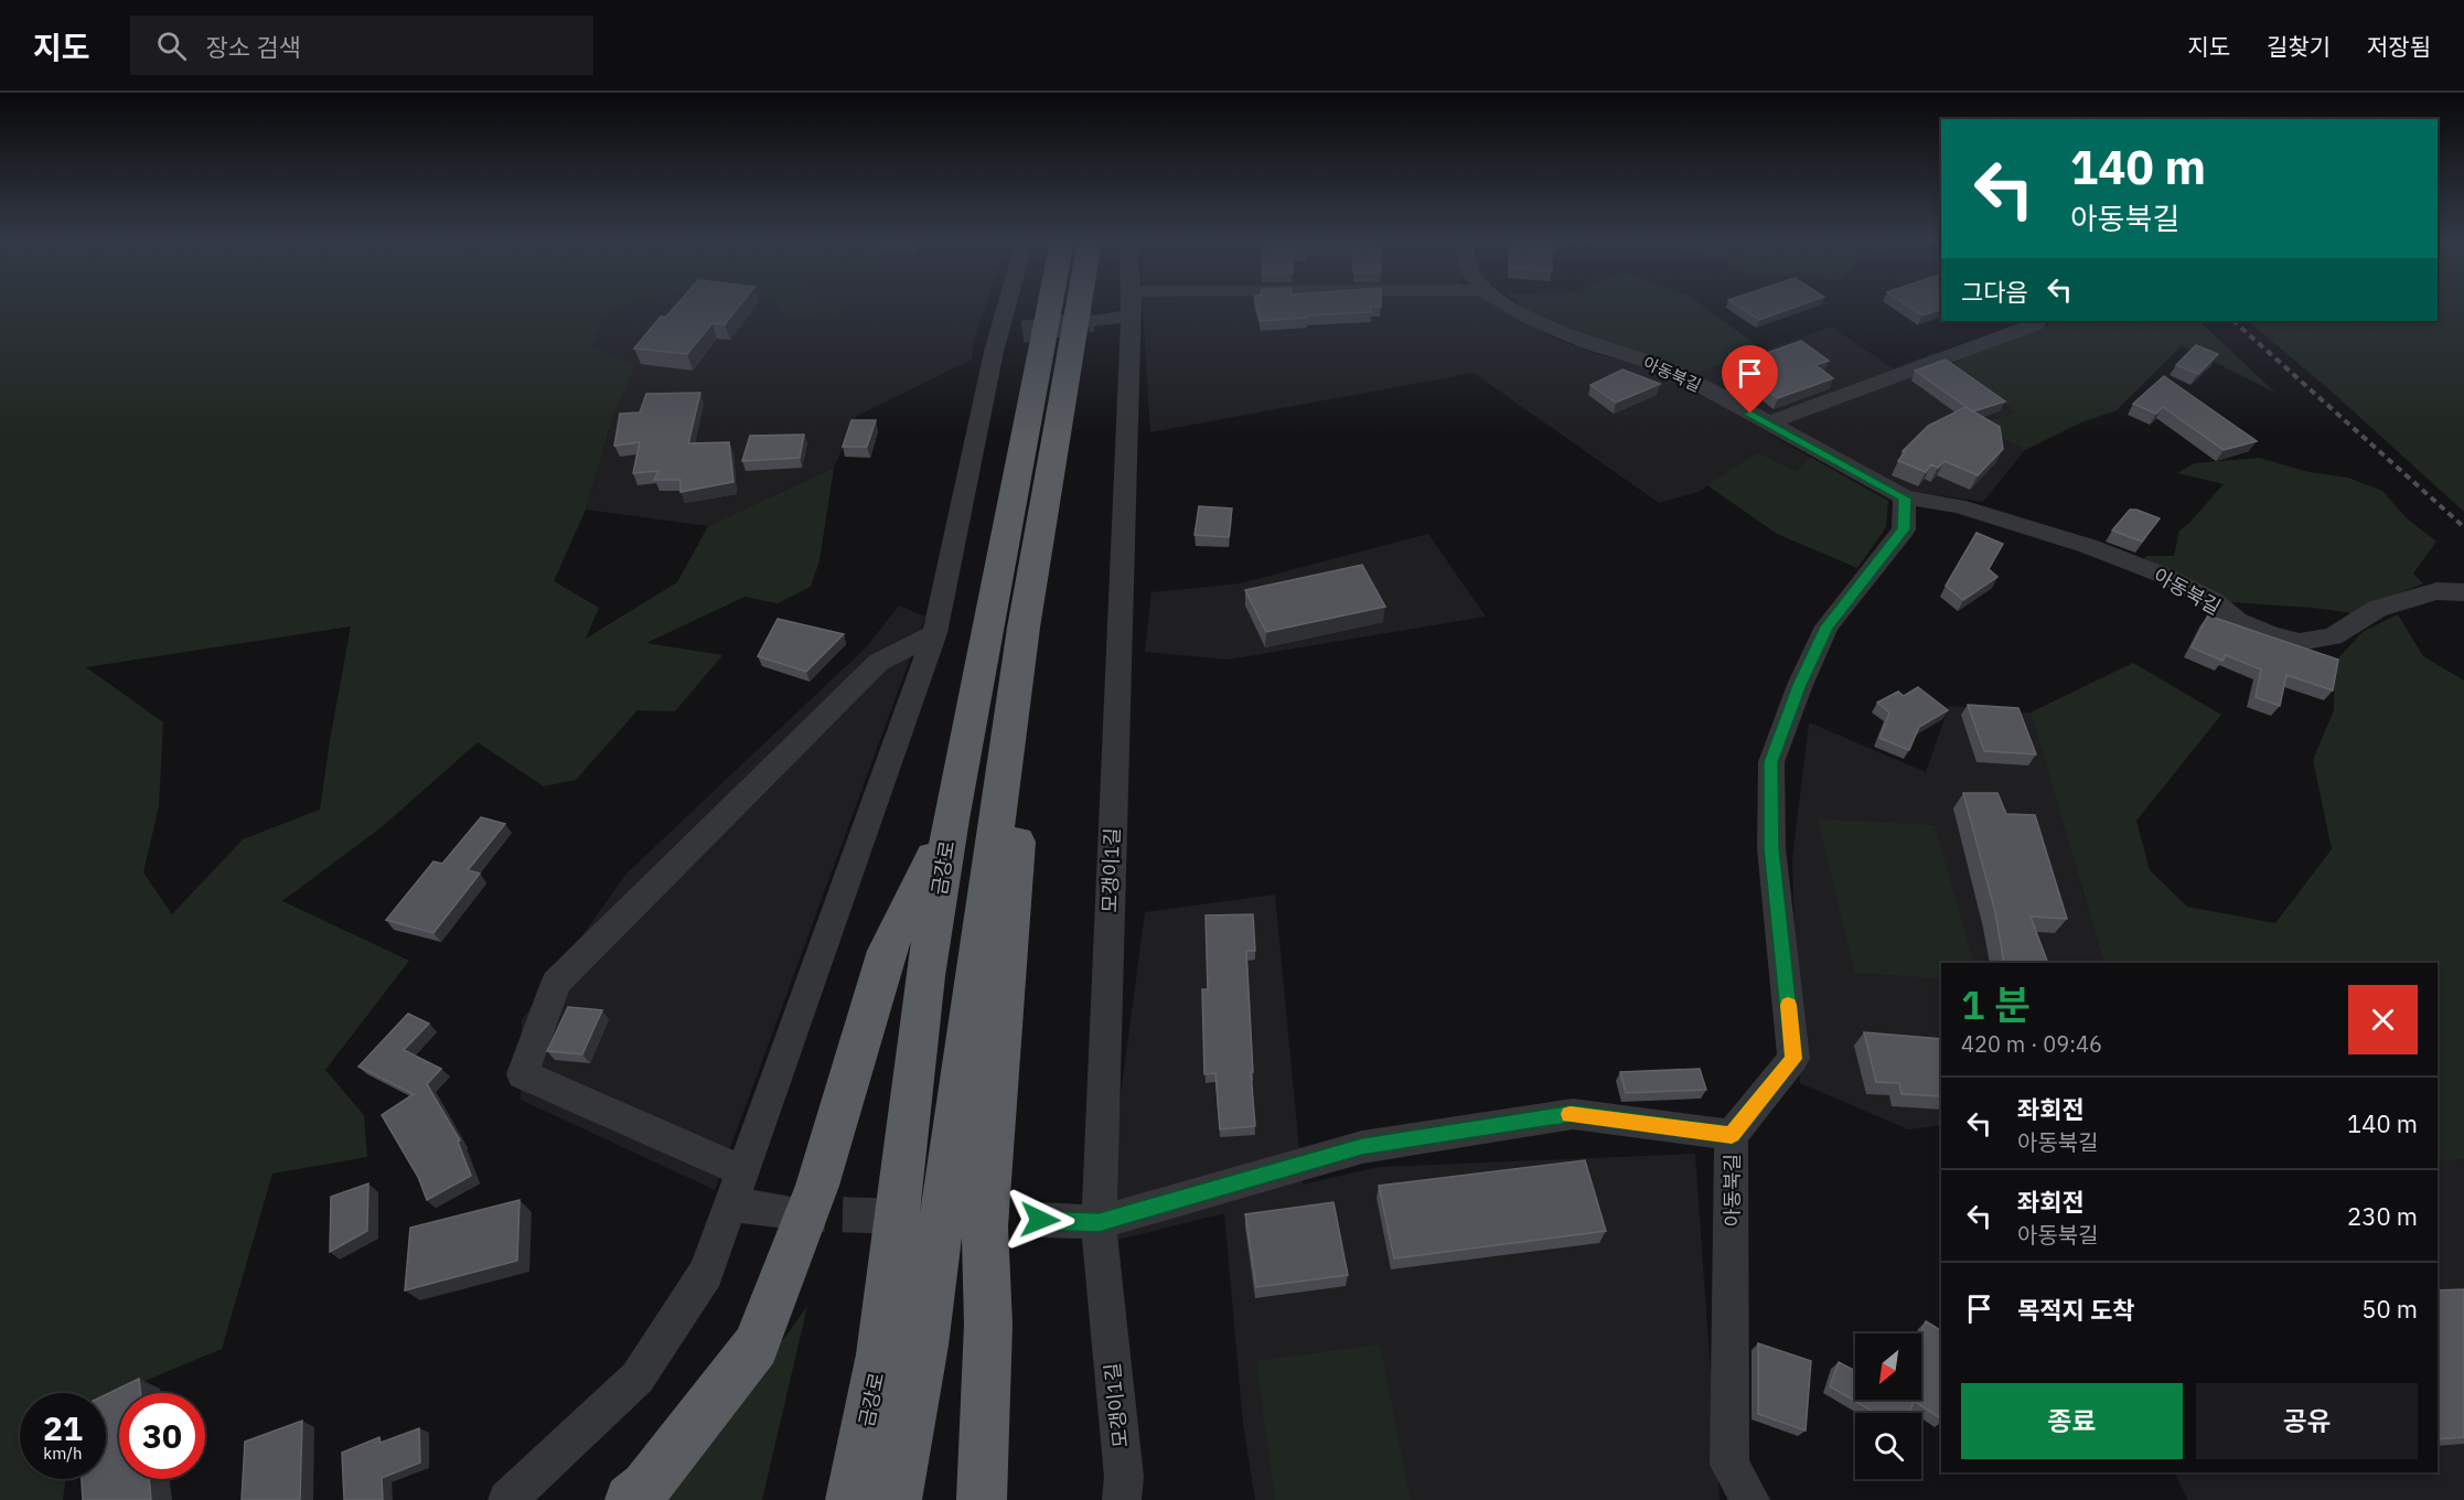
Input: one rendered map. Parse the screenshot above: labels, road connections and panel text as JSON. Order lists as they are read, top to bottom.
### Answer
{
  "streets": {
    "highway": ["금강로"],
    "street": ["아동북길", "모갱이1길"]
  },
  "north": "bottom left",
  "page": {
    "header": "지도",
    "search": "장소 검색",
    "nav": ["지도", "길찾기", "저장됨"],
    "turn": ["140 m", "아동북길"],
    "then": "그다음",
    "heading": ["1 분", "420 m · 09:46"],
    "list": [
      {
        "name": "좌회전",
        "note": "아동북길",
        "value": "140 m"
      },
      {
        "name": "좌회전",
        "note": "아동북길",
        "value": "230 m"
      },
      {
        "name": "목적지 도착",
        "value": "50 m"
      }
    ],
    "buttons": ["종료", "공유"],
    "speed": "21 km/h",
    "limit": "30"
  }
}
